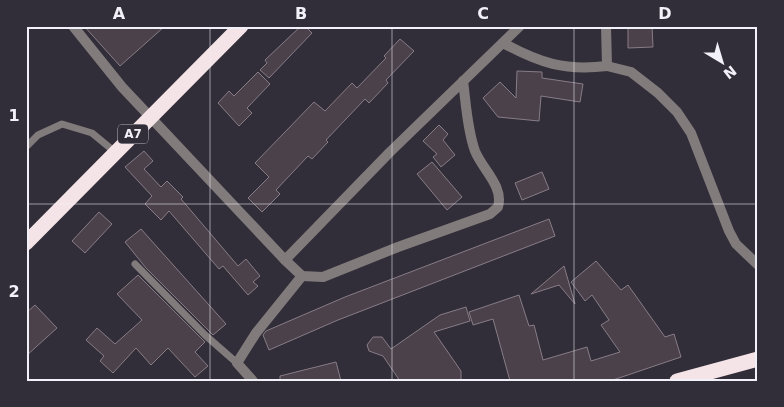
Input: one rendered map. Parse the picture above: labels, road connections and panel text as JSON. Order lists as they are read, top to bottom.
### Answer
{
  "streets": {
    "highway": ["A7"]
  },
  "north": "bottom right",
  "grid": {
    "columns": [
      "A",
      "B",
      "C",
      "D"
    ],
    "rows": ["1", "2"]
  }
}
